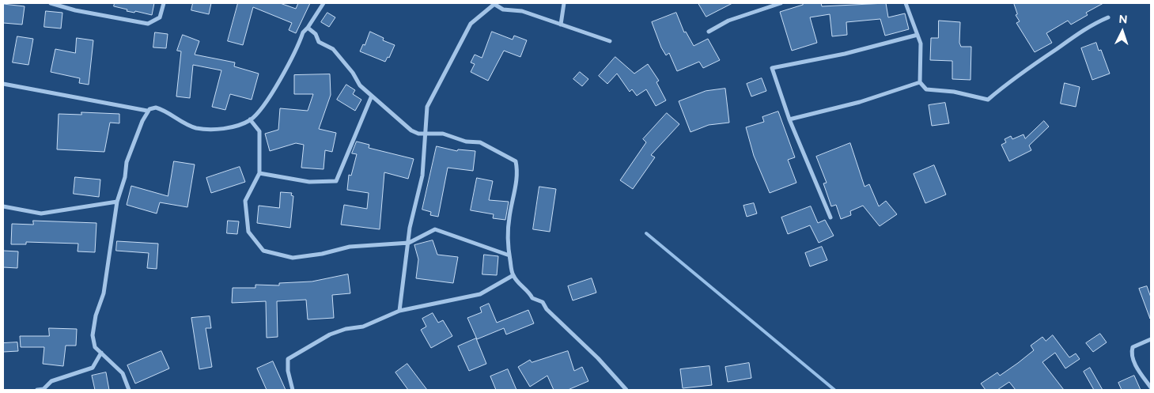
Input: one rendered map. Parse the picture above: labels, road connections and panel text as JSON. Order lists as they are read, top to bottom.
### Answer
{
  "north": "top"
}
